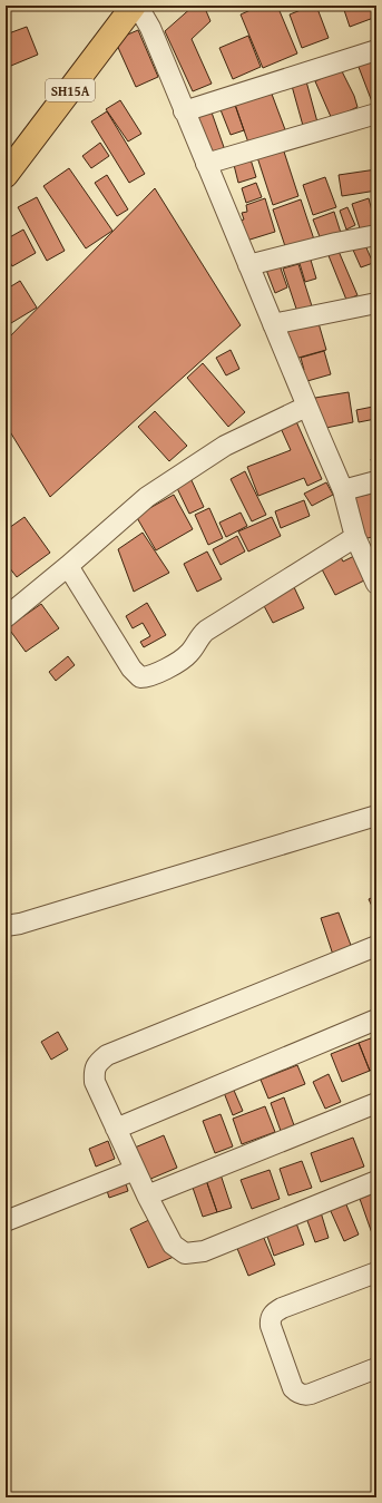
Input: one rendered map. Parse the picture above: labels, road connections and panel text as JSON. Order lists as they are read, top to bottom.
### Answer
{
  "streets": {
    "main road": ["SH15A"]
  }
}
